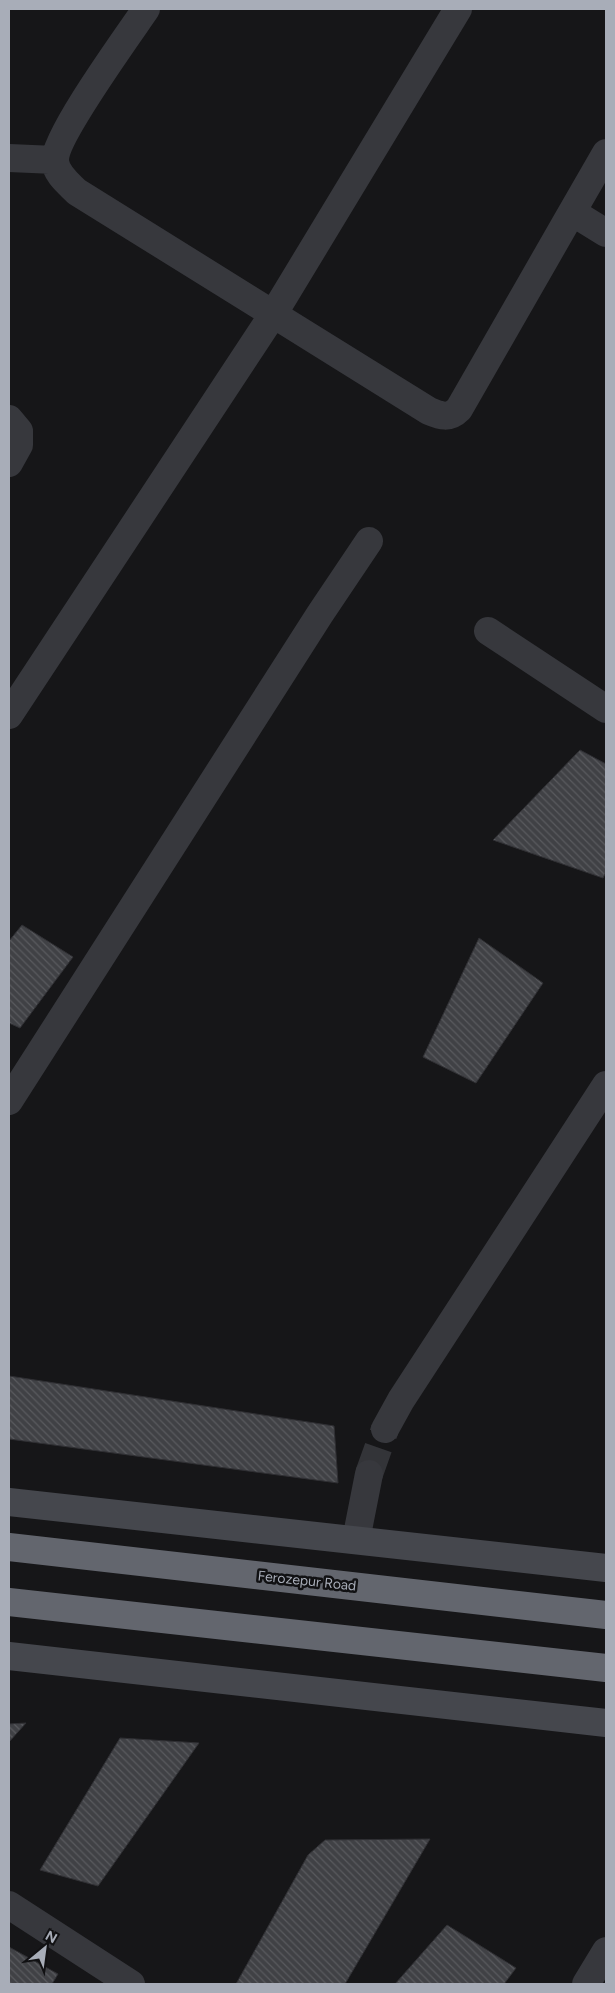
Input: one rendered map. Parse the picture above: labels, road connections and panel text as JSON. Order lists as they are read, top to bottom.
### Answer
{
  "streets": {
    "highway": ["Ferozepur Road"]
  },
  "north": "top right"
}
